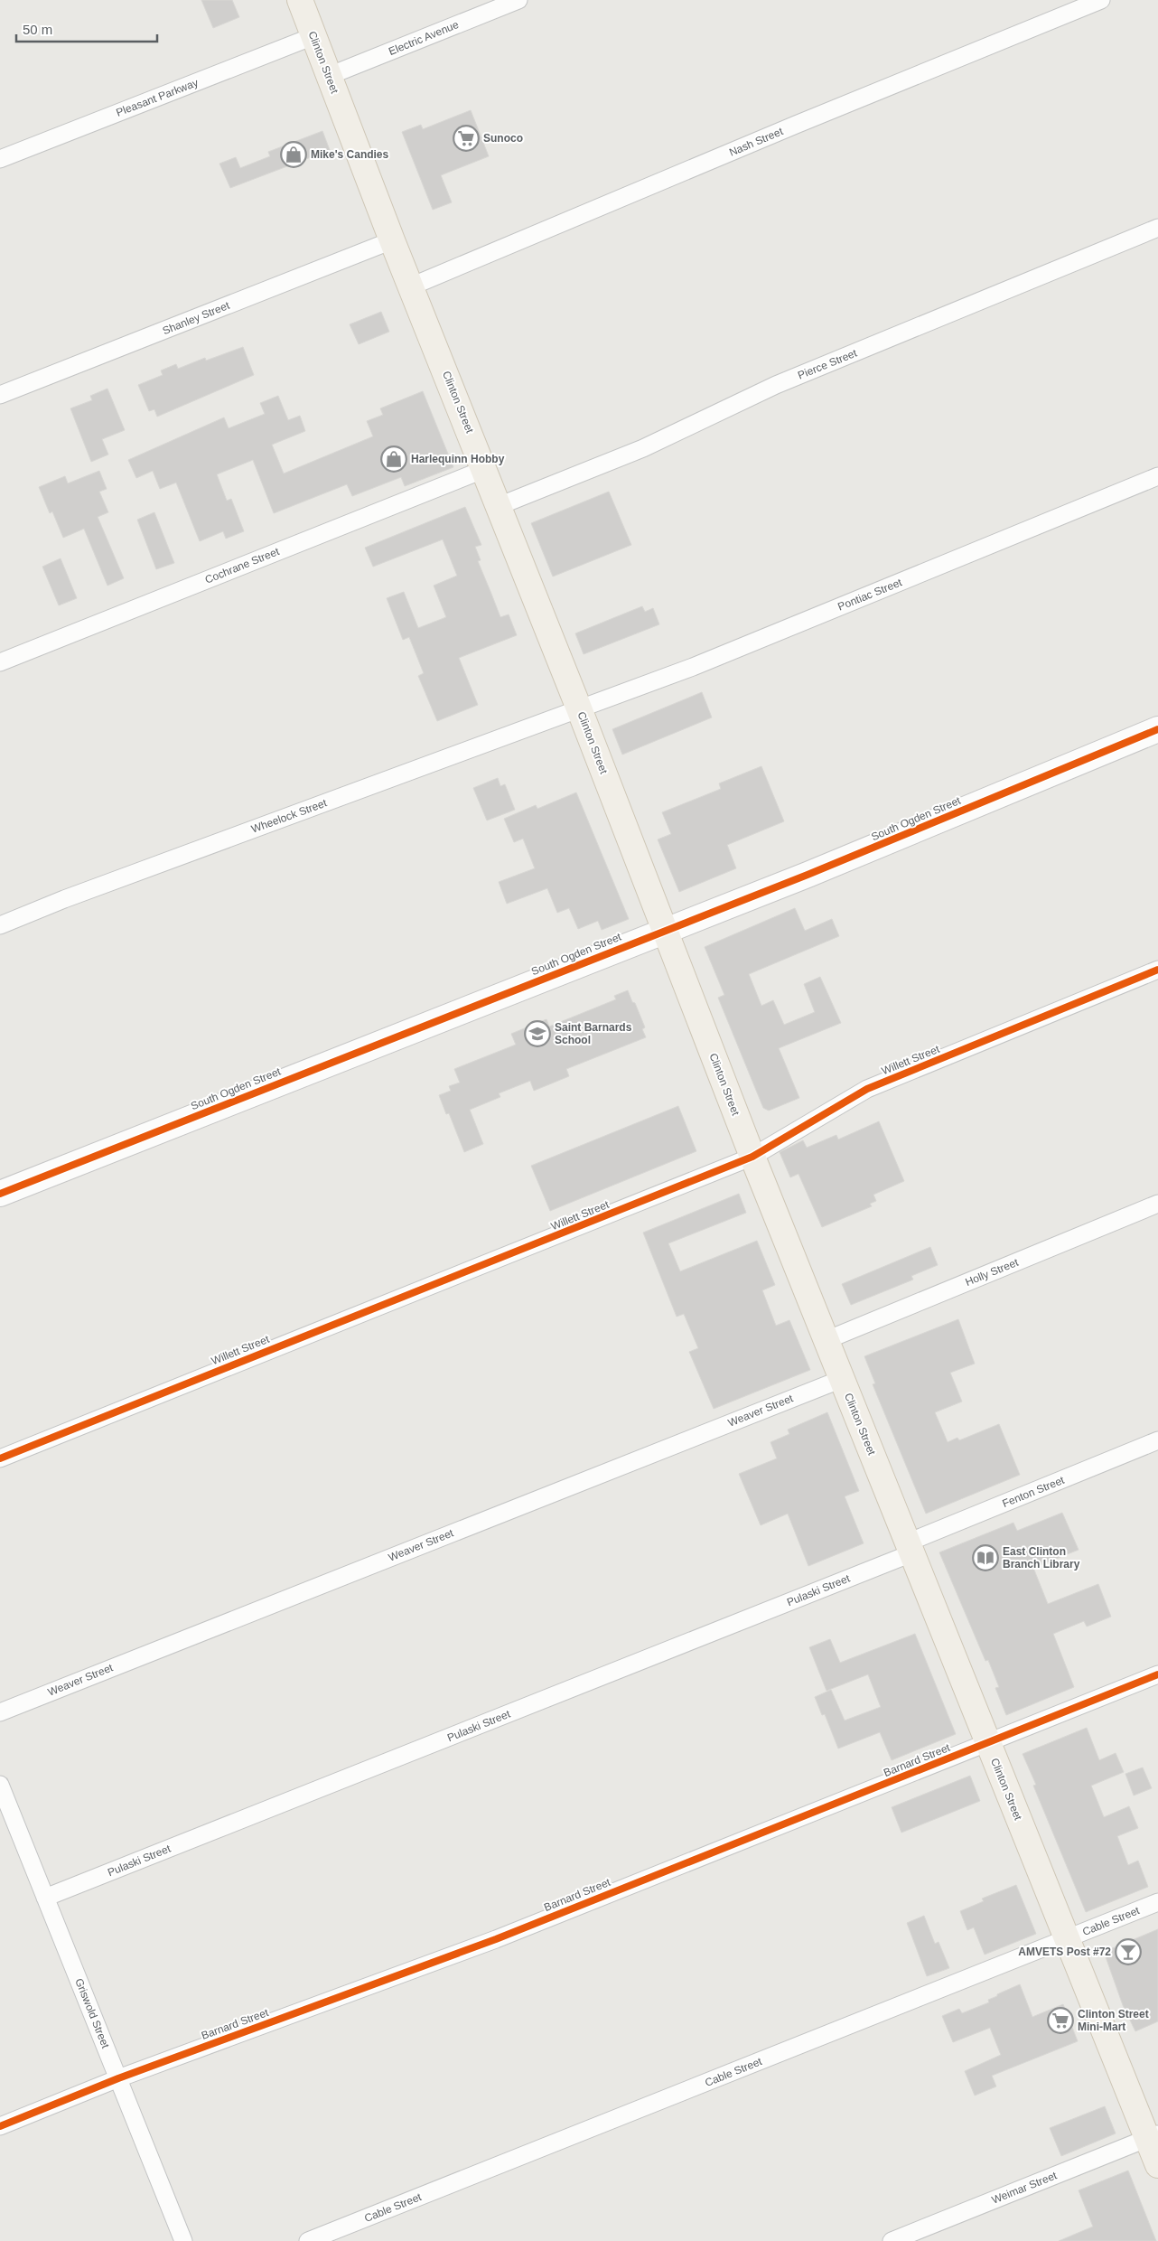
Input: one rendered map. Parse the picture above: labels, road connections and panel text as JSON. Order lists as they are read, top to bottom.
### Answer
{
  "streets": {
    "main road": ["Clinton Street"],
    "street": [
      "Electric Avenue",
      "Pleasant Parkway",
      "Nash Street",
      "Shanley Street",
      "Pierce Street",
      "Cochrane Street",
      "Pontiac Street",
      "Wheelock Street",
      "South Ogden Street",
      "Willett Street",
      "Holly Street",
      "Weaver Street",
      "Fenton Street",
      "Pulaski Street",
      "Barnard Street",
      "Cable Street",
      "Griswold Street",
      "Weimar Street"
    ]
  },
  "crossings": [
    ["Electric Avenue", "Clinton Street"],
    ["Clinton Street", "Pleasant Parkway"],
    ["Clinton Street", "Nash Street"],
    ["Clinton Street", "Shanley Street"],
    ["Clinton Street", "Pierce Street"],
    ["Clinton Street", "Cochrane Street"],
    ["Clinton Street", "Pontiac Street"],
    ["Clinton Street", "Wheelock Street"],
    ["Clinton Street", "South Ogden Street"],
    ["Clinton Street", "Willett Street"],
    ["Clinton Street", "Holly Street"],
    ["Clinton Street", "Weaver Street"],
    ["Clinton Street", "Fenton Street"],
    ["Clinton Street", "Pulaski Street"],
    ["Clinton Street", "Barnard Street"],
    ["Clinton Street", "Cable Street"],
    ["Clinton Street", "Weimar Street"],
    ["Pontiac Street", "Wheelock Street"],
    ["Fenton Street", "Pulaski Street"],
    ["Pulaski Street", "Griswold Street"],
    ["Barnard Street", "Griswold Street"]
  ],
  "places": {
    "supermarket": ["Sunoco", "Clinton Street Mini-Mart"],
    "shop": ["Mike's Candies", "Harlequinn Hobby"],
    "school or university": ["Saint Barnards School"],
    "library": ["East Clinton Branch Library"],
    "bar": ["AMVETS Post #72"]
  },
  "scale_bar": "50 m"
}
